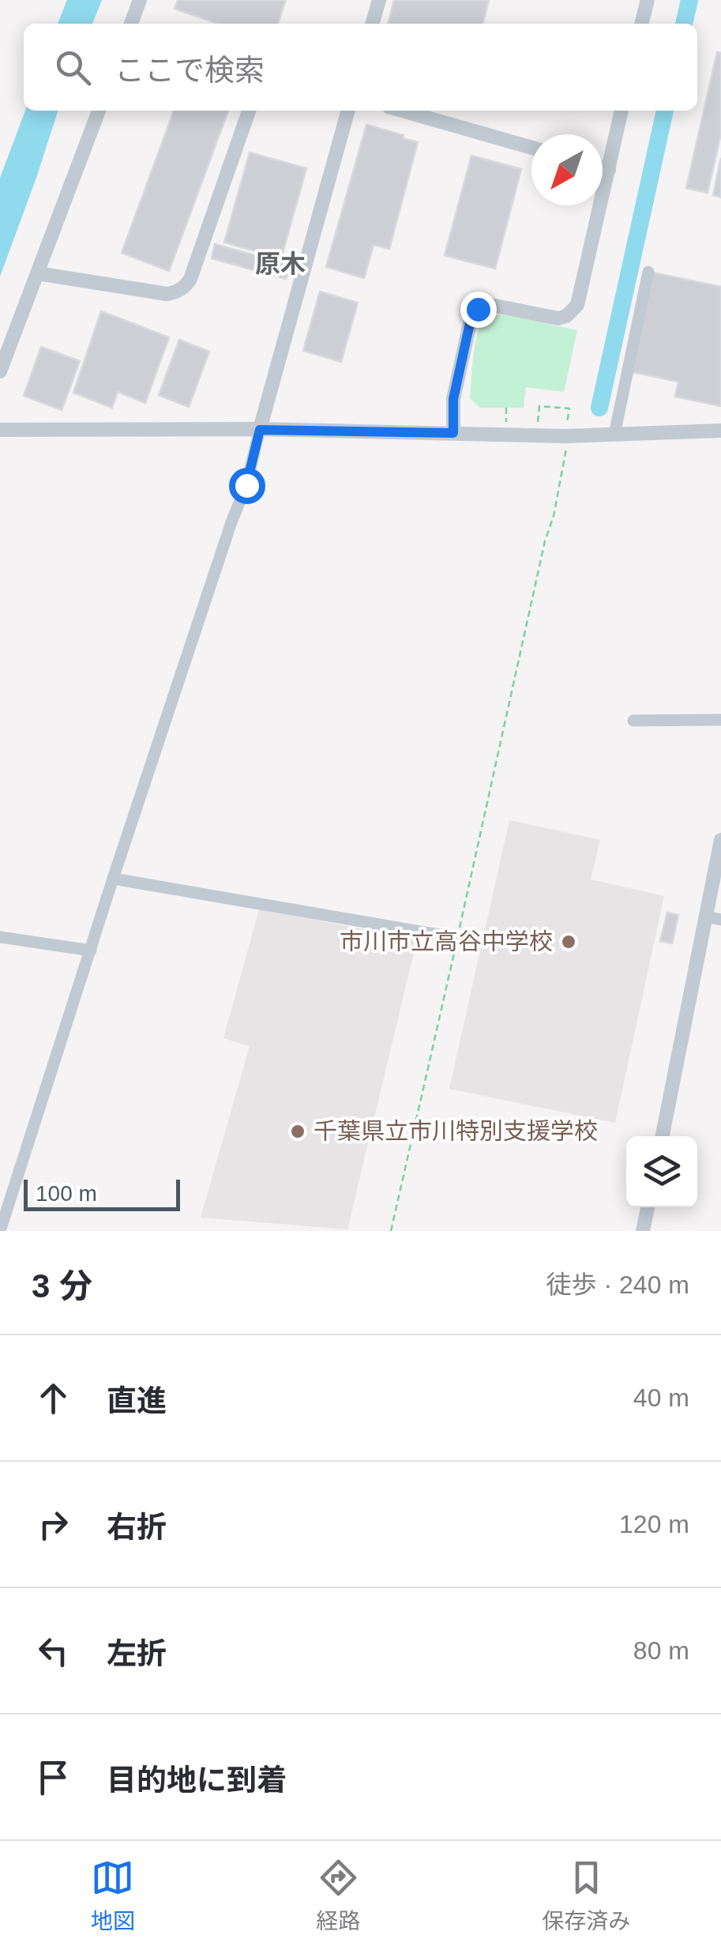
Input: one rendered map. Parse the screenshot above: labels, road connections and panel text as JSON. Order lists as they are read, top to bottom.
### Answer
{
  "districts": ["原木"],
  "places": ["市川市立高谷中学校", "千葉県立市川特別支援学校"],
  "scale_bar": "100 m",
  "north": "bottom left",
  "page": {
    "search": "ここで検索",
    "scale": "100 m",
    "heading": ["3 分", "徒歩 · 240 m"],
    "list": [
      ["直進", "40 m"],
      ["右折", "120 m"],
      ["左折", "80 m"],
      "目的地に到着"
    ],
    "nav": ["地図", "経路", "保存済み"]
  }
}
